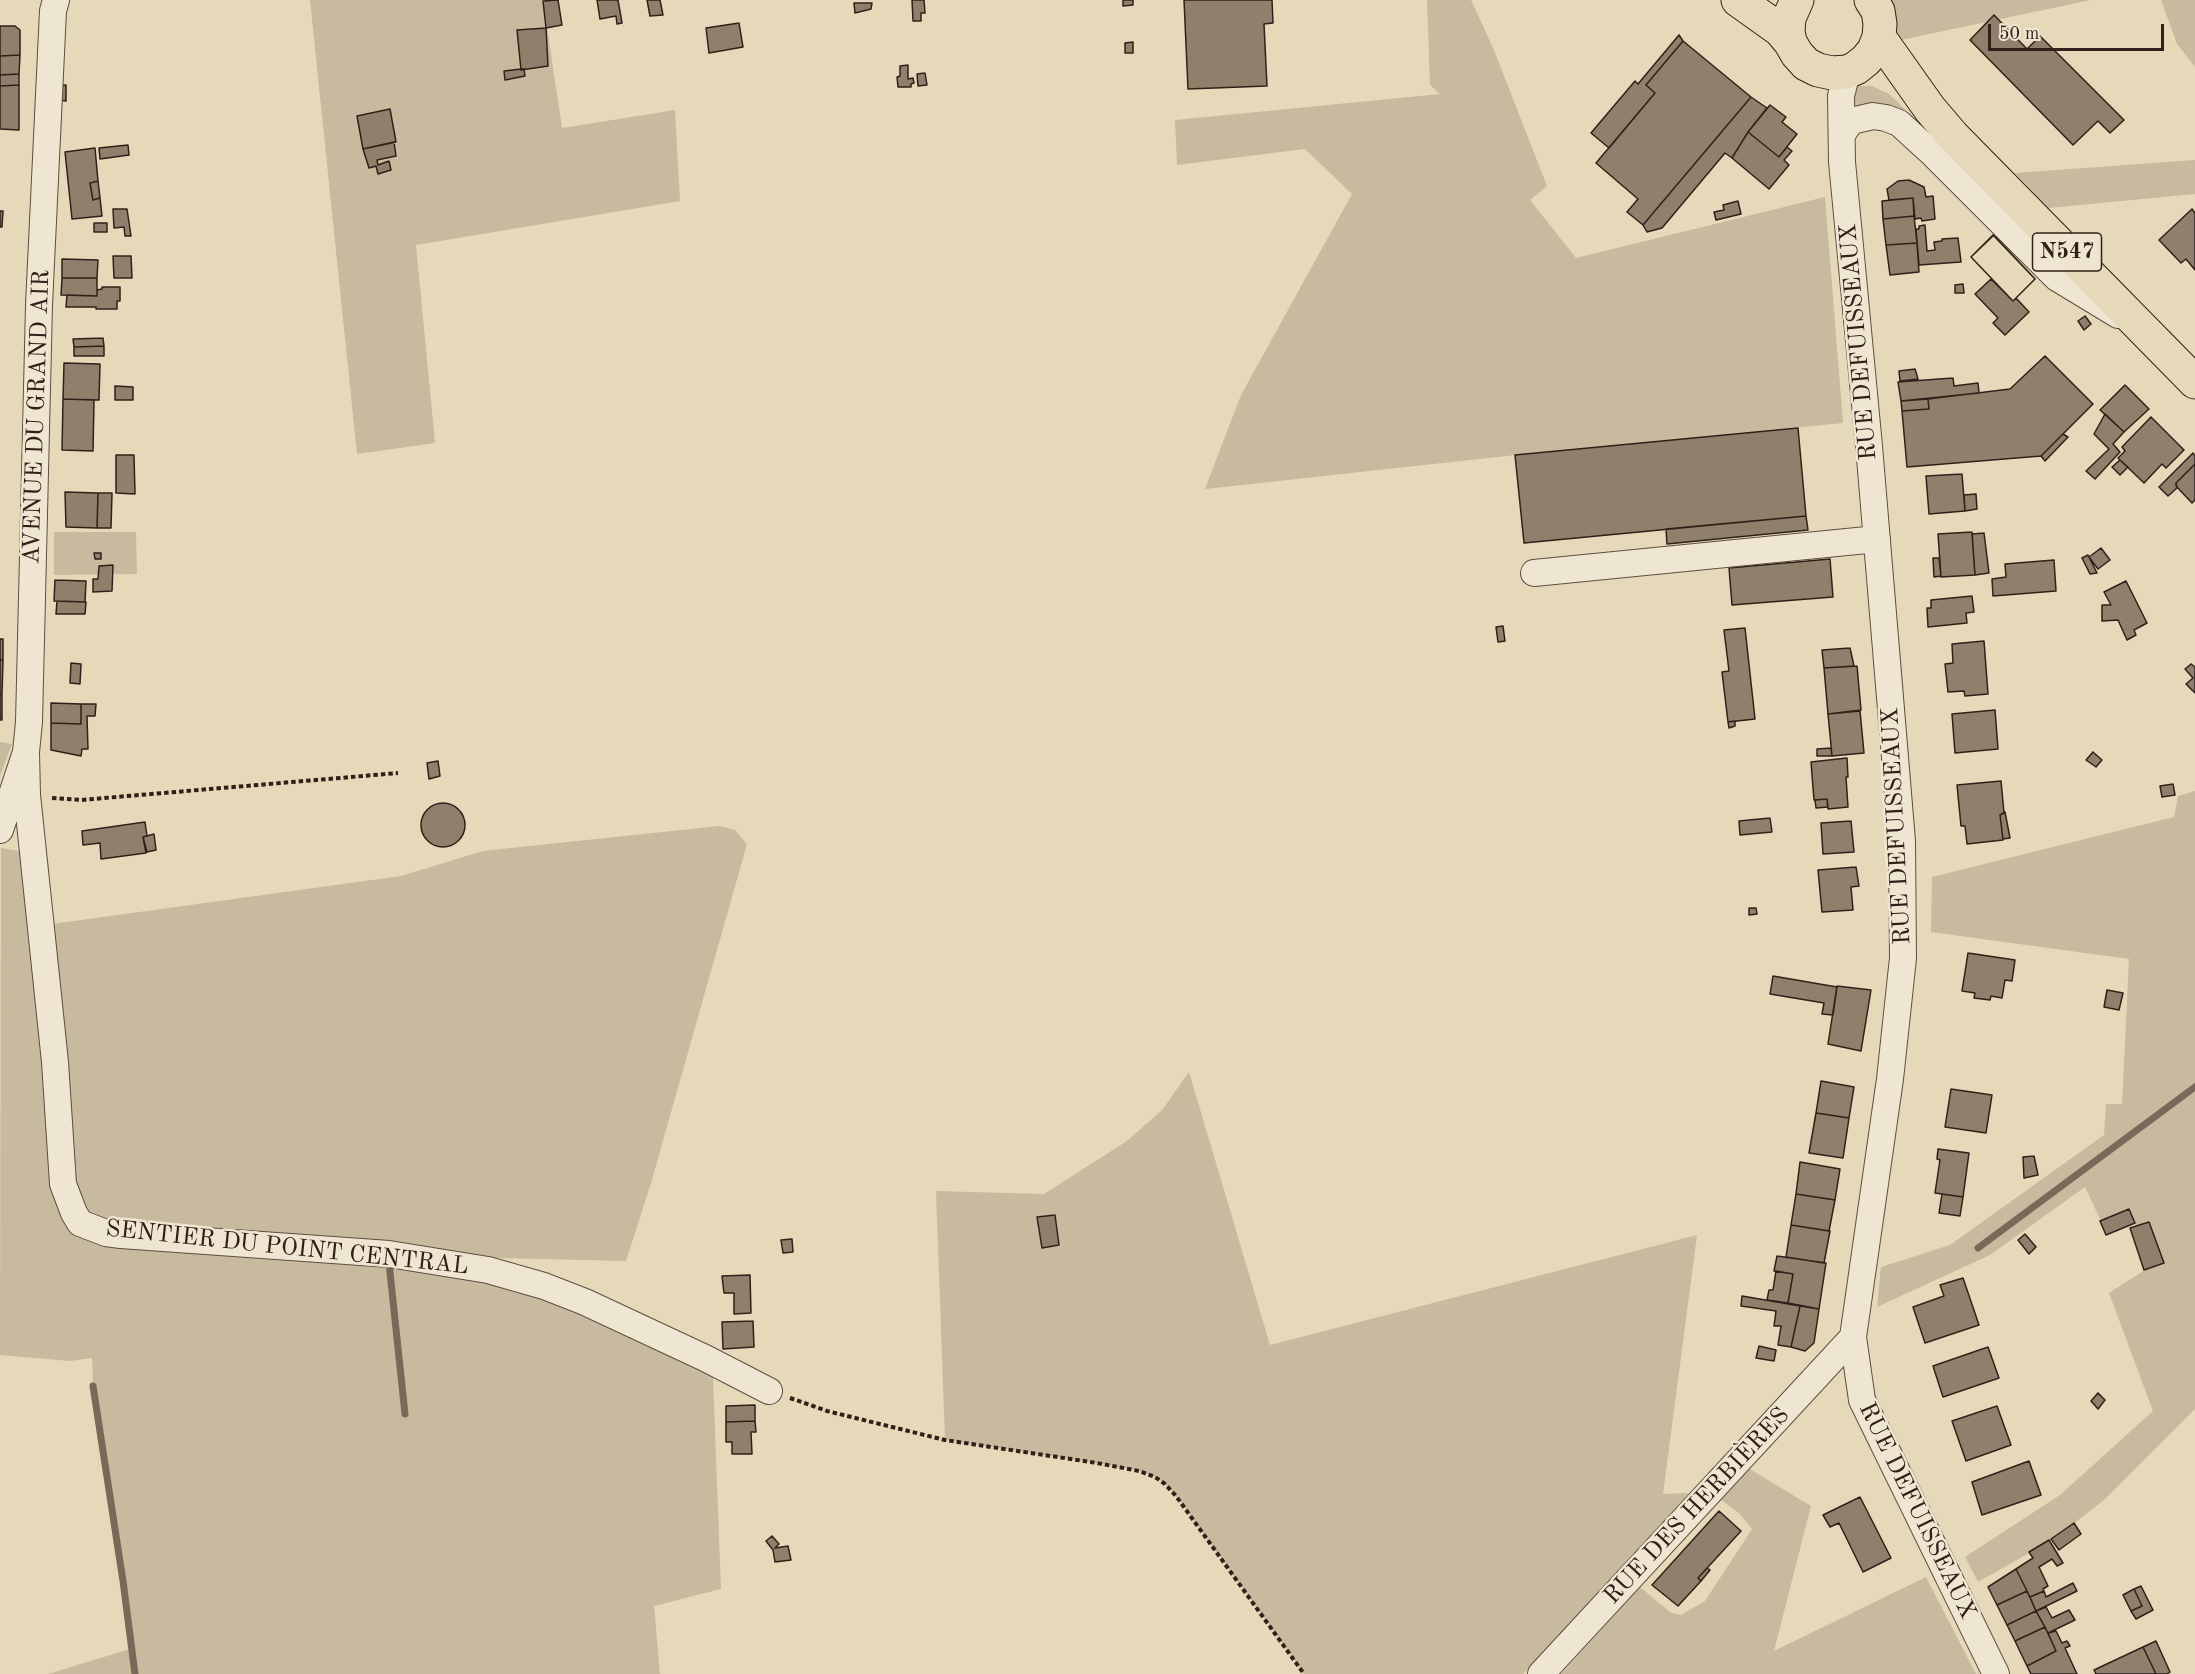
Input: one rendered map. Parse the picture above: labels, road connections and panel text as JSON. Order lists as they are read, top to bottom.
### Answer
{
  "streets": {
    "main road": ["N547"],
    "street": [
      "RUE DEFUISSEAUX",
      "AVENUE DU GRAND AIR",
      "SENTIER DU POINT CENTRAL",
      "RUE DES HERBIÈRES"
    ]
  },
  "crossings": [
    ["N547", "RUE DEFUISSEAUX"],
    ["RUE DEFUISSEAUX", "RUE DES HERBIÈRES"],
    ["AVENUE DU GRAND AIR", "SENTIER DU POINT CENTRAL"]
  ],
  "scale_bar": "50 m"
}
